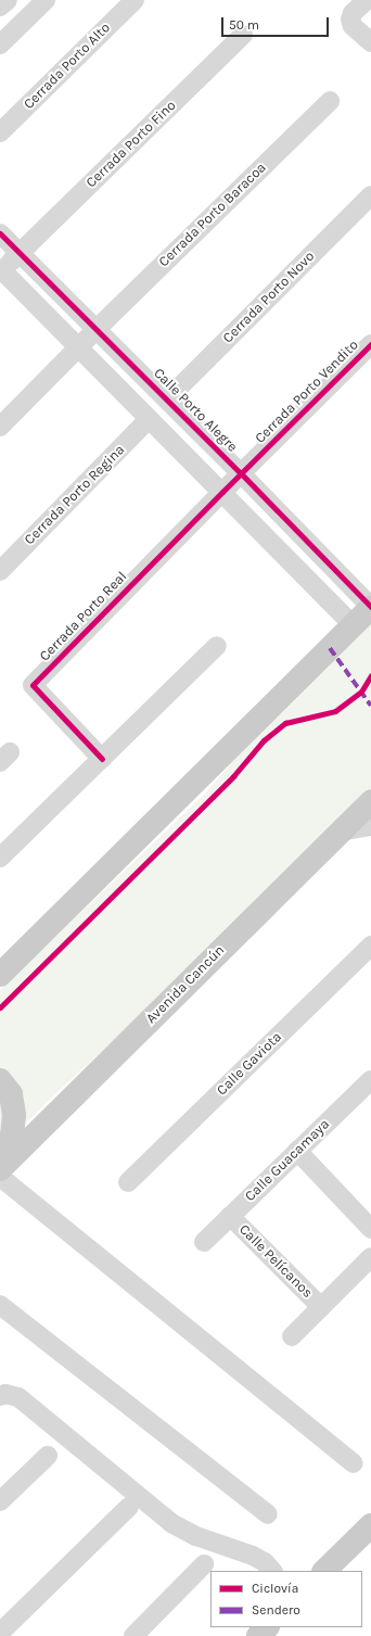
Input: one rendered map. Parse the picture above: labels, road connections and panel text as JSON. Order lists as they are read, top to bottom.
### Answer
{
  "streets": {
    "main road": ["Avenida Cancún"],
    "street": [
      "Cerrada Porto Alto",
      "Cerrada Porto Fino",
      "Cerrada Porto Baracoa",
      "Cerrada Porto Novo",
      "Cerrada Porto Vendito",
      "Calle Porto Alegre",
      "Cerrada Porto Regina",
      "Cerrada Porto Real",
      "Calle Gaviota",
      "Calle Guacamaya",
      "Calle Pelícanos"
    ]
  },
  "crossings": [
    ["Cerrada Porto Fino", "Calle Porto Alegre"],
    ["Cerrada Porto Baracoa", "Calle Porto Alegre"],
    ["Cerrada Porto Novo", "Calle Porto Alegre"],
    ["Cerrada Porto Vendito", "Calle Porto Alegre"],
    ["Cerrada Porto Vendito", "Cerrada Porto Real"],
    ["Calle Guacamaya", "Calle Pelícanos"]
  ],
  "legend": ["Ciclovía", "Sendero"],
  "scale_bar": "50 m"
}
